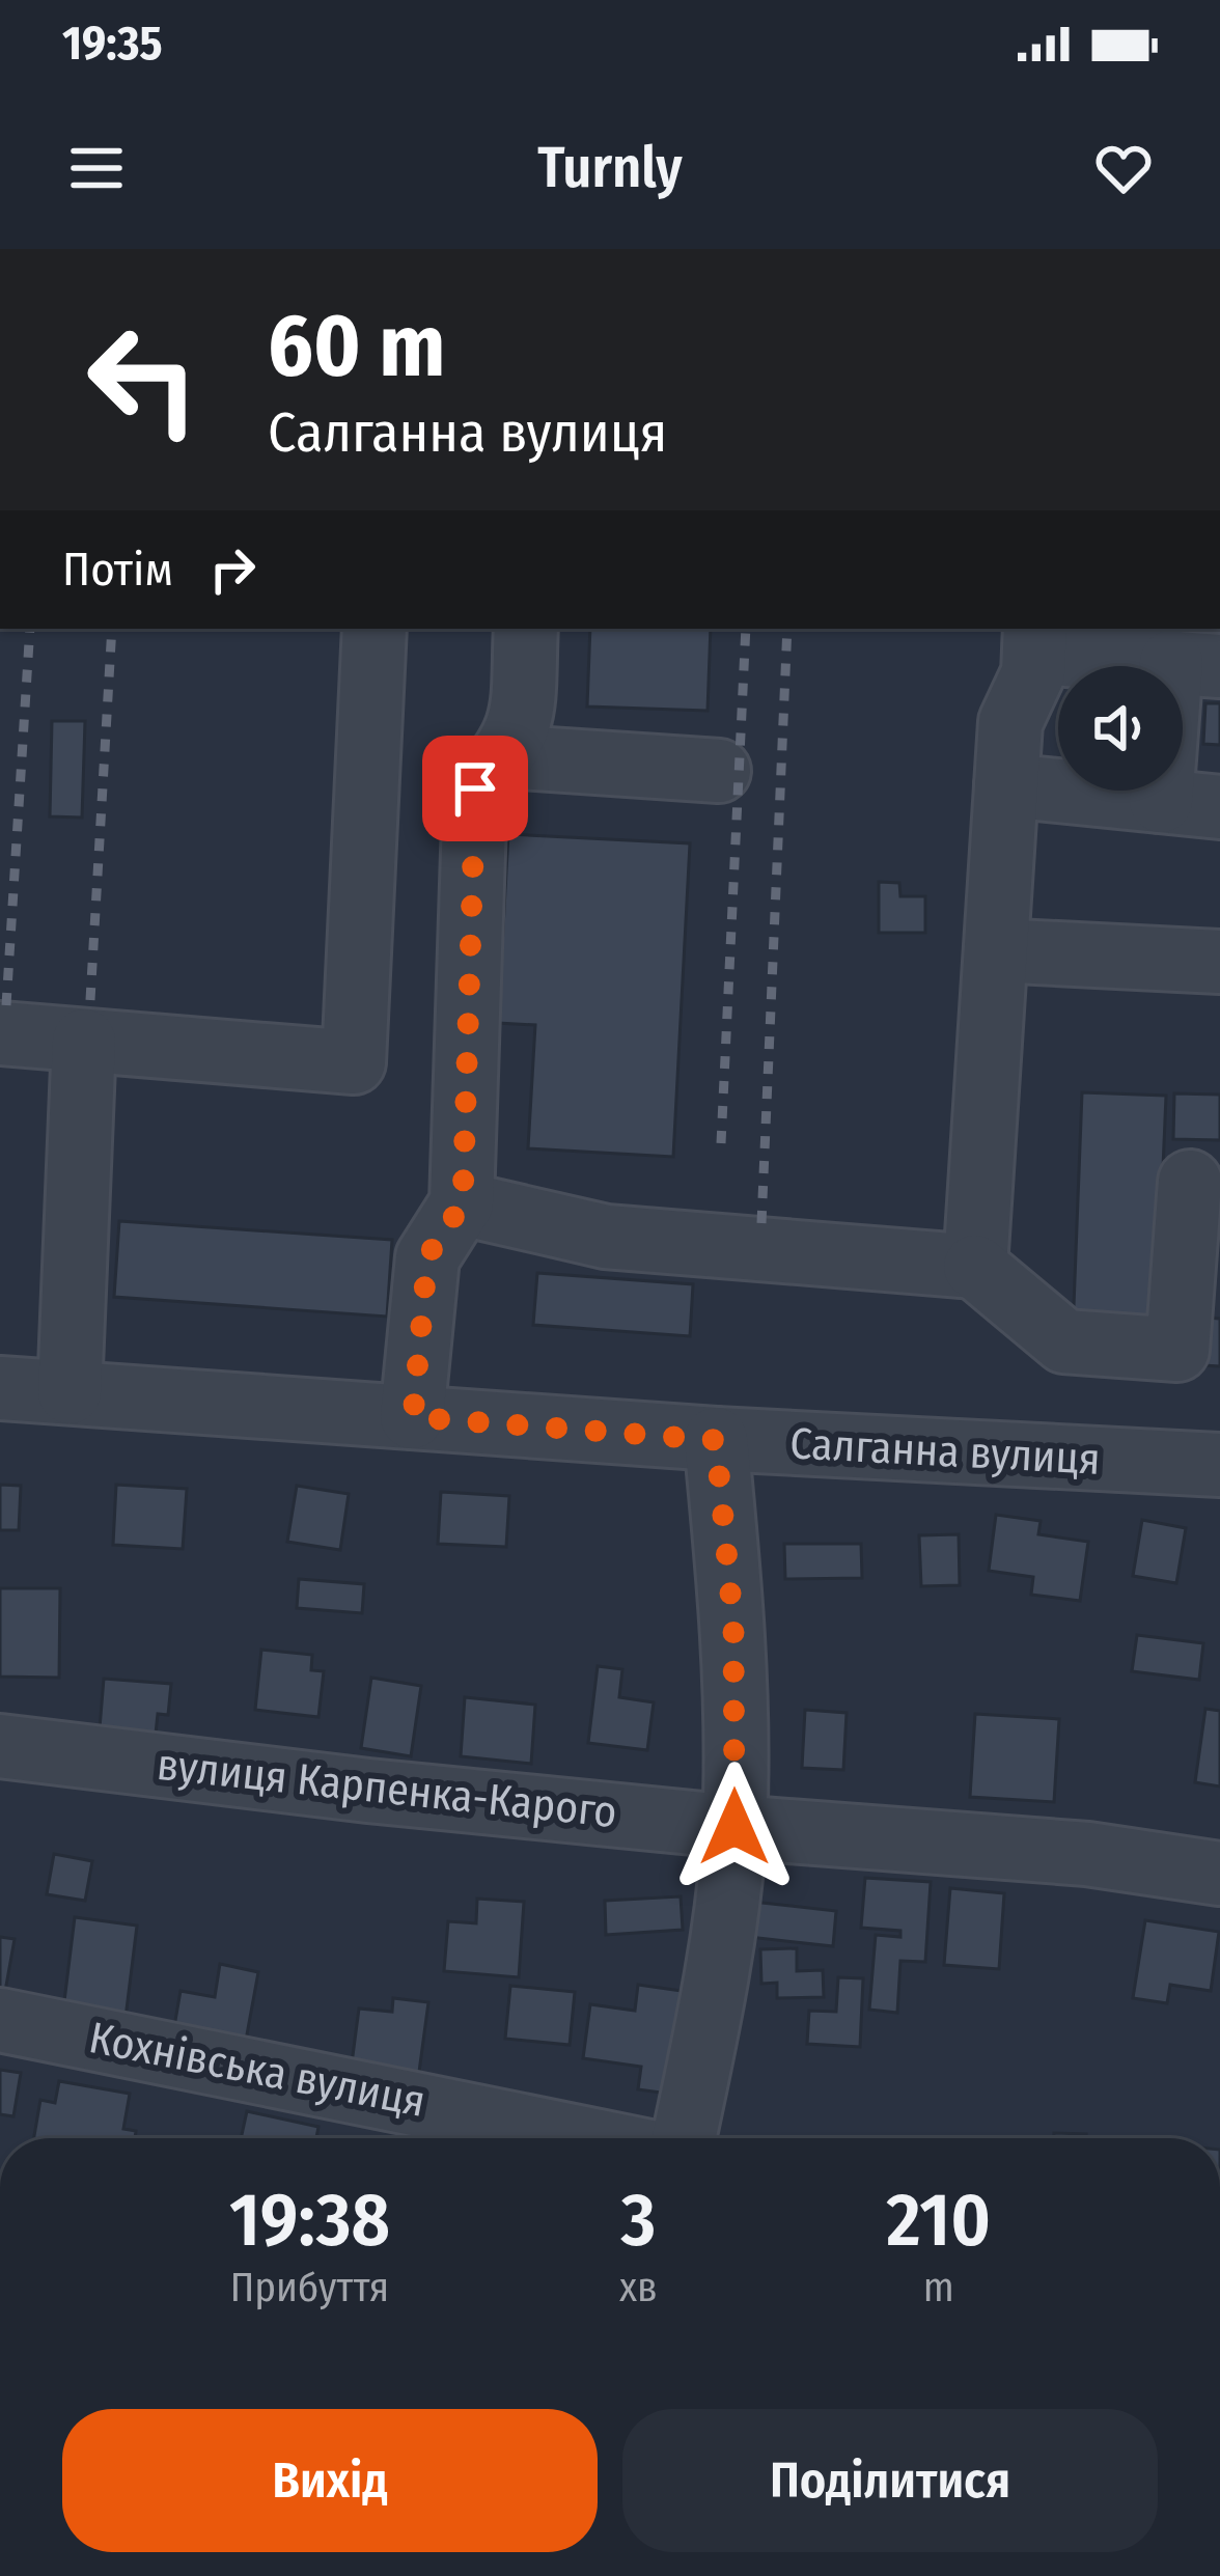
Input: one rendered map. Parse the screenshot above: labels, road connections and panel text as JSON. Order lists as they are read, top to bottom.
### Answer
{
  "streets": {
    "street": ["Салганна вулиця", "вулиця Карпенка-Карого", "Кохнівська вулиця"]
  },
  "page": {
    "status": "19:35",
    "header": "Turnly",
    "turn": ["60 m", "Салганна вулиця"],
    "then": "Потім",
    "eta": [
      "19:38",
      "Прибуття",
      "3",
      "хв",
      "210",
      "m"
    ],
    "buttons": ["Вихід", "Поділитися"]
  }
}
